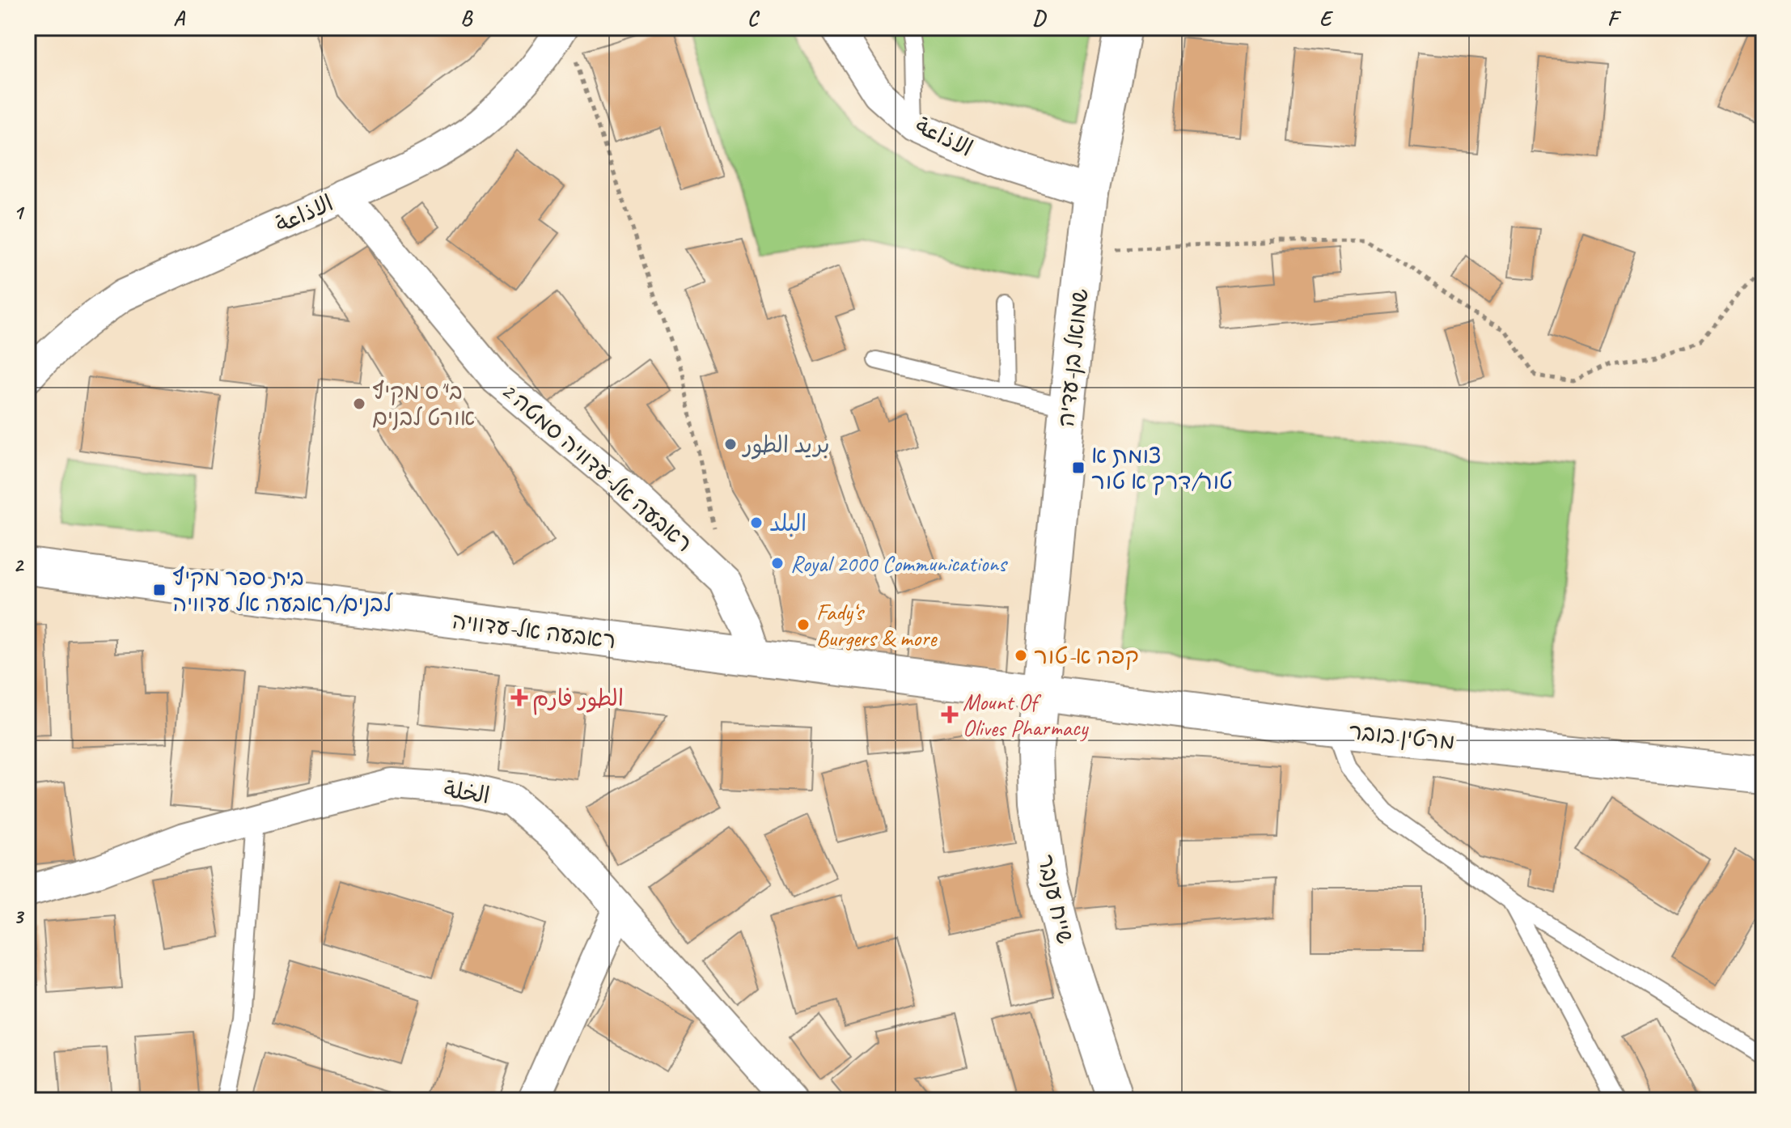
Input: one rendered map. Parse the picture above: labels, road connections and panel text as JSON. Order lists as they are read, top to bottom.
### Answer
{
  "streets": {
    "street": [
      "الاذاعة",
      "שמואל בן-עדיה",
      "ראבעה אל-עדוויה סמטה 2",
      "ראבעה אל-עדוויה",
      "מרטין בובר",
      "الخلة",
      "שייח ענבר"
    ]
  },
  "crossings": [
    ["الاذاعة", "שמואל בן-עדיה"],
    ["الاذاعة", "ראבעה אל-עדוויה סמטה 2"],
    ["שמואל בן-עדיה", "ראבעה אל-עדוויה"],
    ["שמואל בן-עדיה", "מרטין בובר"],
    ["שמואל בן-עדיה", "שייח ענבר"],
    ["ראבעה אל-עדוויה סמטה 2", "ראבעה אל-עדוויה"],
    ["ראבעה אל-עדוויה", "מרטין בובר"],
    ["ראבעה אל-עדוויה", "שייח ענבר"],
    ["מרטין בובר", "שייח ענבר"]
  ],
  "places": {
    "other": [
      "בי\"ס מקיף אורט לבנים",
      "بريد الطور",
      "البلد",
      "Royal 2000 Communications",
      "Fady‘s Burgers & more",
      "קפה א-טור"
    ],
    "transit": ["צומת א טור/דרך א טור", "בית ספר מקיף לבנים/ראבעה אל עדוויה"],
    "health": ["الطور فارم", "Mount Of Olives Pharmacy"]
  },
  "grid": {
    "columns": [
      "A",
      "B",
      "C",
      "D",
      "E",
      "F"
    ],
    "rows": ["1", "2", "3"]
  }
}
